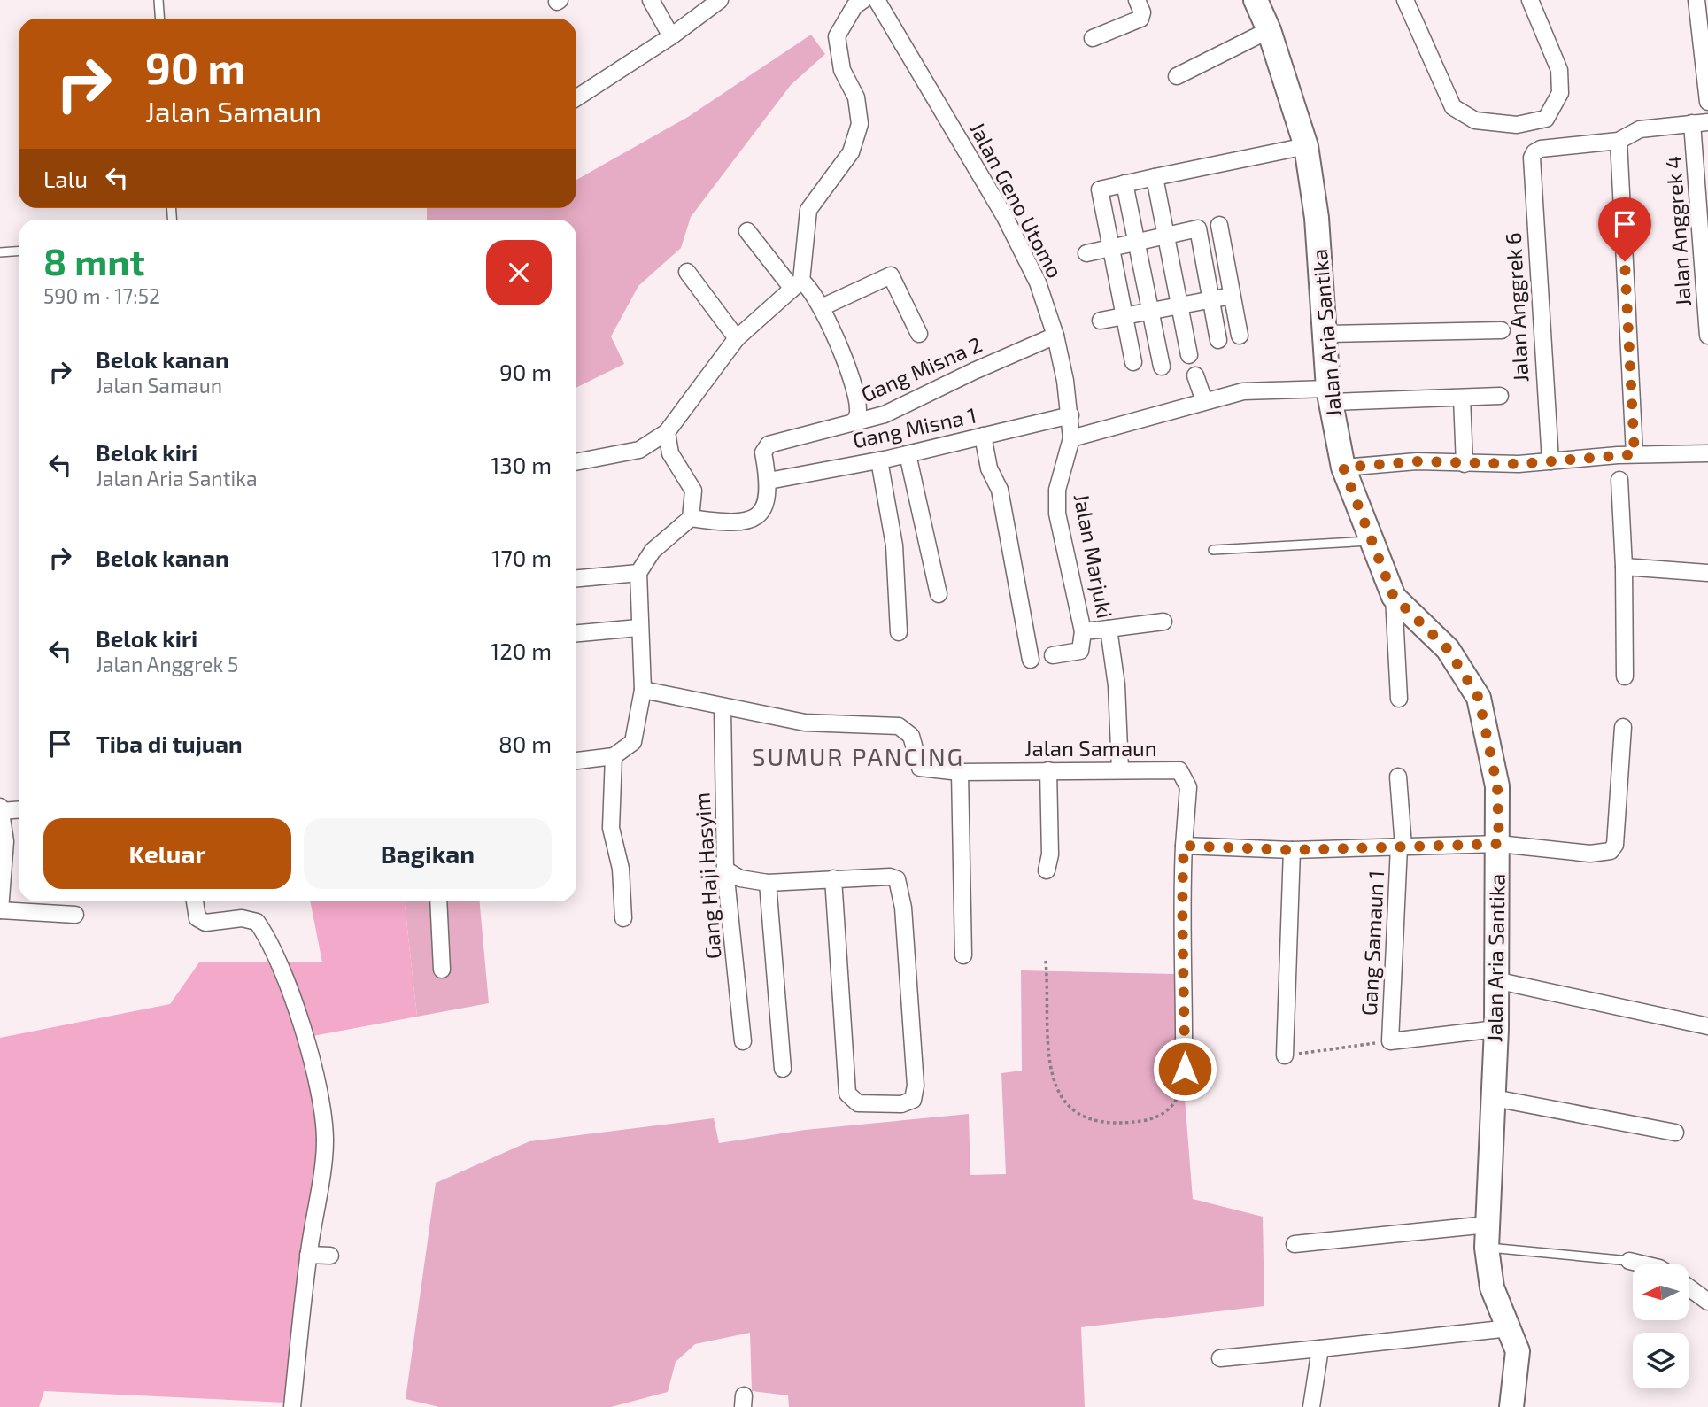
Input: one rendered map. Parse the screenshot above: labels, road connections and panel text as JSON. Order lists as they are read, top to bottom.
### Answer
{
  "streets": {
    "street": [
      "Jalan Geno Utomo",
      "Jalan Anggrek 4",
      "Jalan Anggrek 6",
      "Jalan Aria Santika",
      "Gang Misna 2",
      "Gang Misna 1",
      "Jalan Marjuki",
      "Jalan Samaun",
      "Gang Haji Hasyim",
      "Gang Samaun 1"
    ]
  },
  "crossings": [
    ["Jalan Geno Utomo", "Gang Misna 2"],
    ["Jalan Geno Utomo", "Gang Misna 1"],
    ["Jalan Geno Utomo", "Jalan Marjuki"],
    ["Gang Misna 2", "Gang Misna 1"],
    ["Jalan Marjuki", "Jalan Samaun"],
    ["Jalan Samaun", "Gang Haji Hasyim"]
  ],
  "districts": ["SUMUR PANCING"],
  "north": "left",
  "page": {
    "turn": ["90 m", "Jalan Samaun"],
    "then": "Lalu",
    "heading": ["8 mnt", "590 m · 17:52"],
    "list": [
      {
        "name": "Belok kanan",
        "note": "Jalan Samaun",
        "value": "90 m"
      },
      {
        "name": "Belok kiri",
        "note": "Jalan Aria Santika",
        "value": "130 m"
      },
      {
        "name": "Belok kanan",
        "value": "170 m"
      },
      {
        "name": "Belok kiri",
        "note": "Jalan Anggrek 5",
        "value": "120 m"
      },
      {
        "name": "Tiba di tujuan",
        "value": "80 m"
      }
    ],
    "buttons": ["Keluar", "Bagikan"]
  }
}
